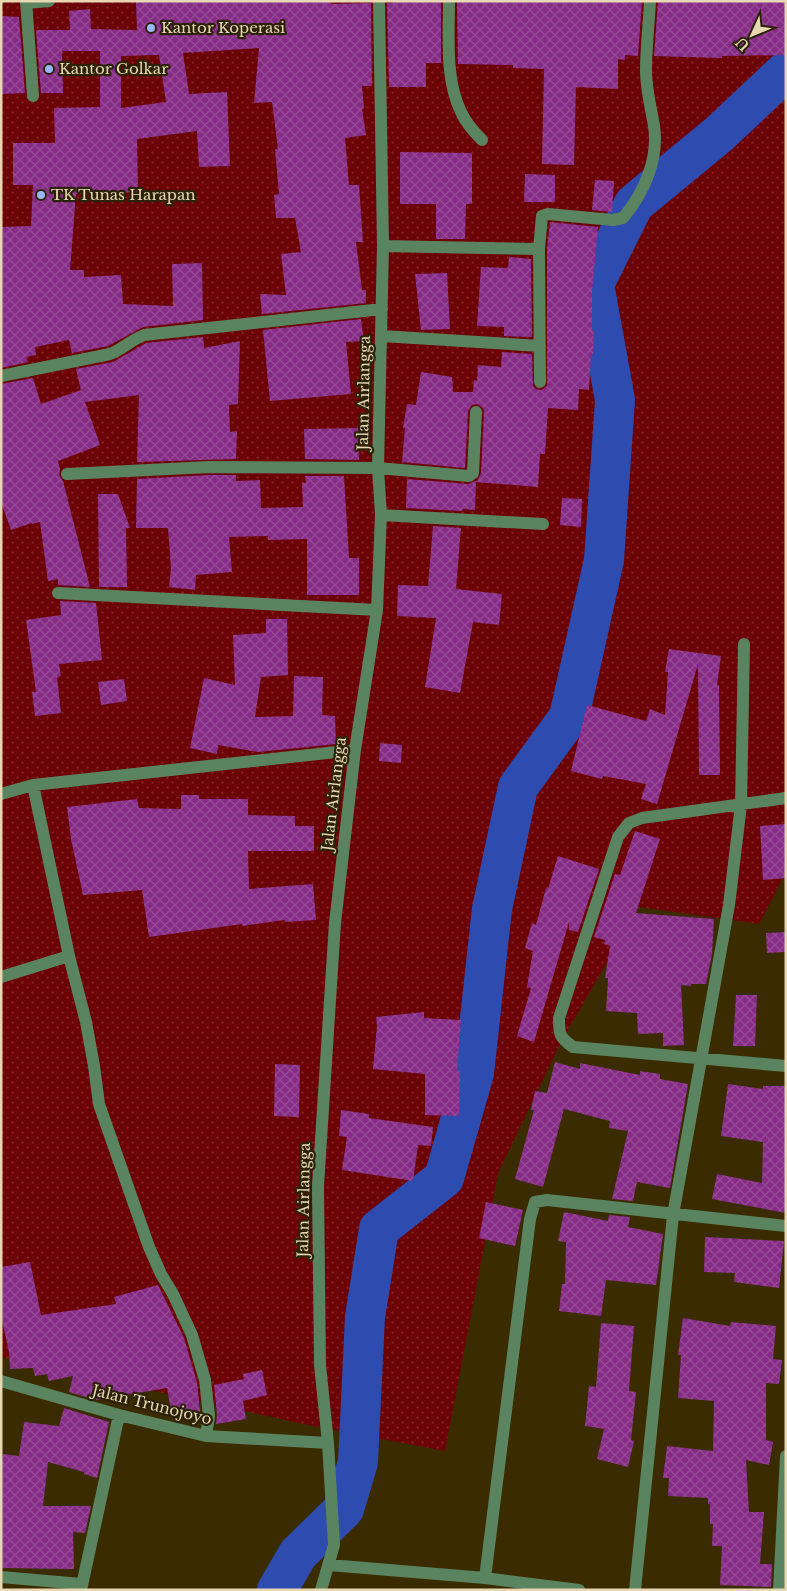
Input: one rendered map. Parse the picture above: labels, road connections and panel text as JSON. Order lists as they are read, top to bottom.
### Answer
{
  "streets": {
    "street": ["Jalan Airlangga", "Jalan Trunojoyo"]
  },
  "crossings": [
    ["Jalan Airlangga", "Jalan Trunojoyo"]
  ],
  "places": ["Kantor Koperasi", "Kantor Golkar", "TK Tunas Harapan"],
  "north": "bottom left"
}
